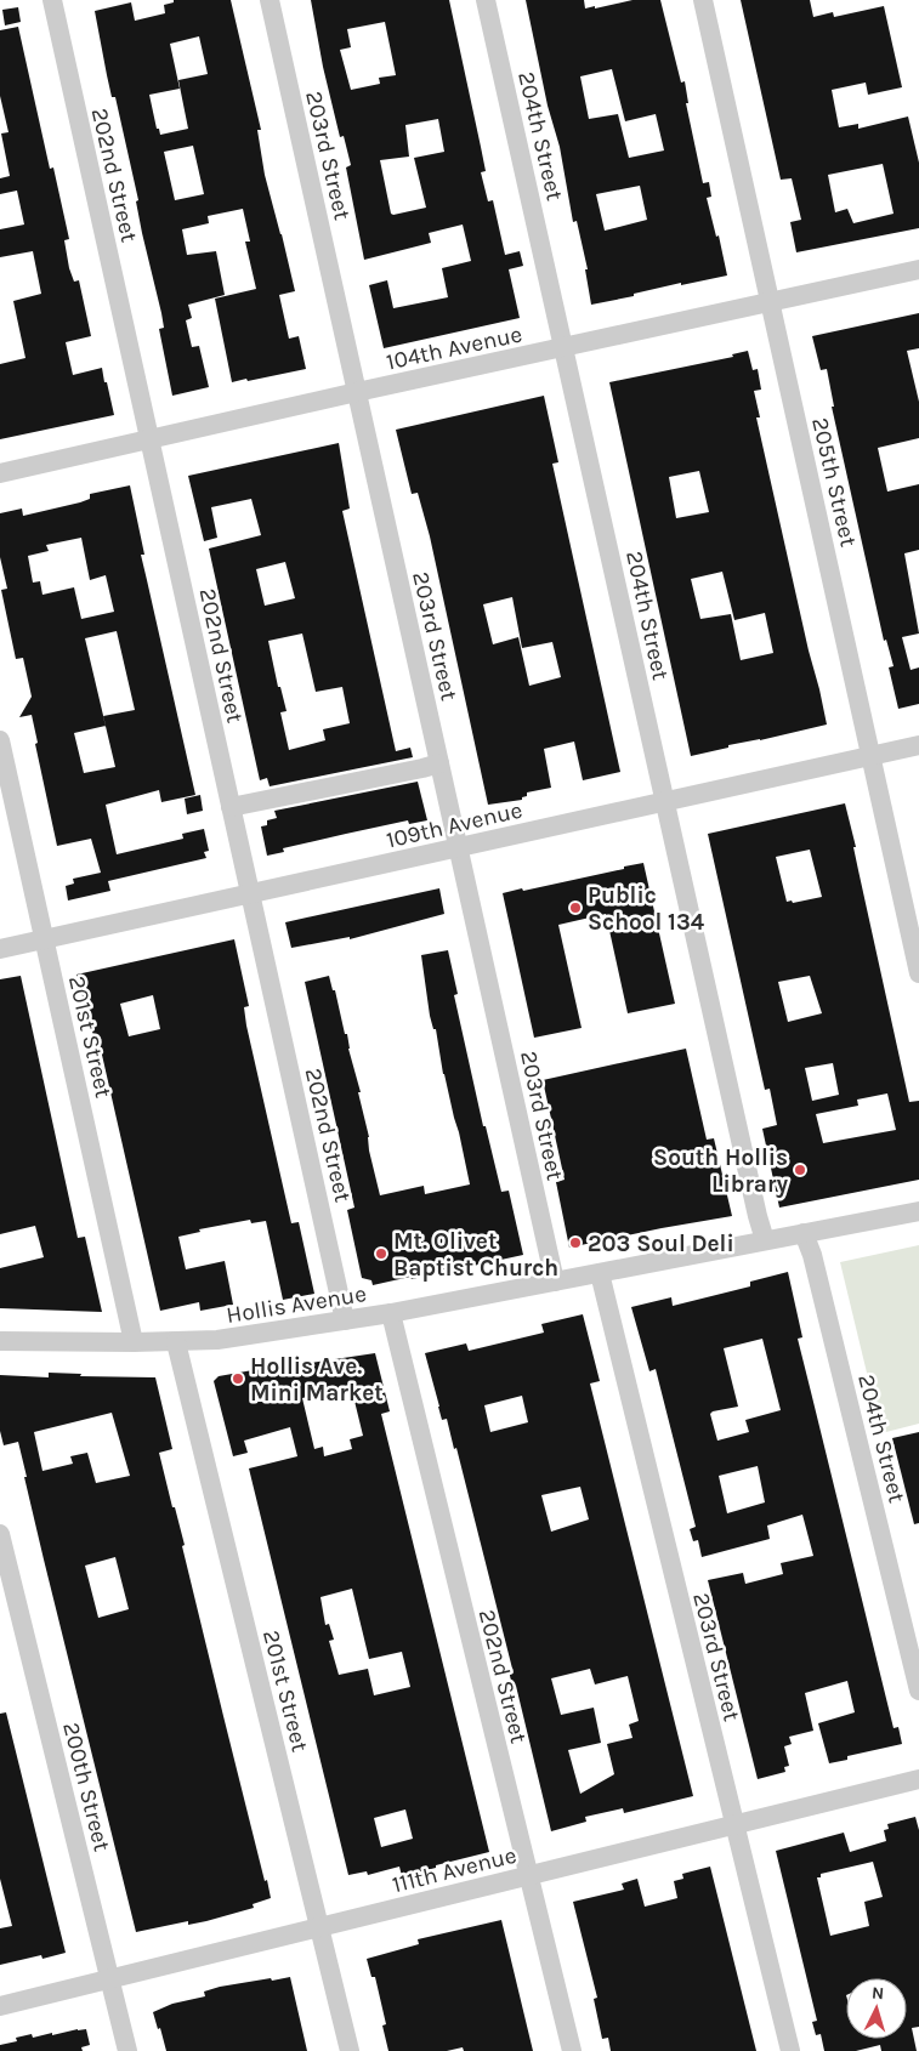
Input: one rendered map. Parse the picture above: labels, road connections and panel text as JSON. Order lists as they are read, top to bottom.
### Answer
{
  "streets": {
    "street": [
      "204th Street",
      "203rd Street",
      "202nd Street",
      "104th Avenue",
      "205th Street",
      "109th Avenue",
      "201st Street",
      "Hollis Avenue",
      "200th Street",
      "111th Avenue"
    ]
  },
  "crossings": [
    ["204th Street", "104th Avenue"],
    ["204th Street", "109th Avenue"],
    ["204th Street", "Hollis Avenue"],
    ["203rd Street", "104th Avenue"],
    ["203rd Street", "109th Avenue"],
    ["203rd Street", "Hollis Avenue"],
    ["203rd Street", "111th Avenue"],
    ["202nd Street", "104th Avenue"],
    ["202nd Street", "109th Avenue"],
    ["202nd Street", "Hollis Avenue"],
    ["202nd Street", "111th Avenue"],
    ["104th Avenue", "205th Street"],
    ["205th Street", "109th Avenue"],
    ["109th Avenue", "201st Street"],
    ["201st Street", "Hollis Avenue"],
    ["201st Street", "111th Avenue"],
    ["200th Street", "111th Avenue"]
  ],
  "places": [
    "Public School 134",
    "South Hollis Library",
    "203 Soul Deli",
    "Mt. Olivet Baptist Church",
    "Hollis Ave. Mini Market"
  ],
  "north": "top"
}
